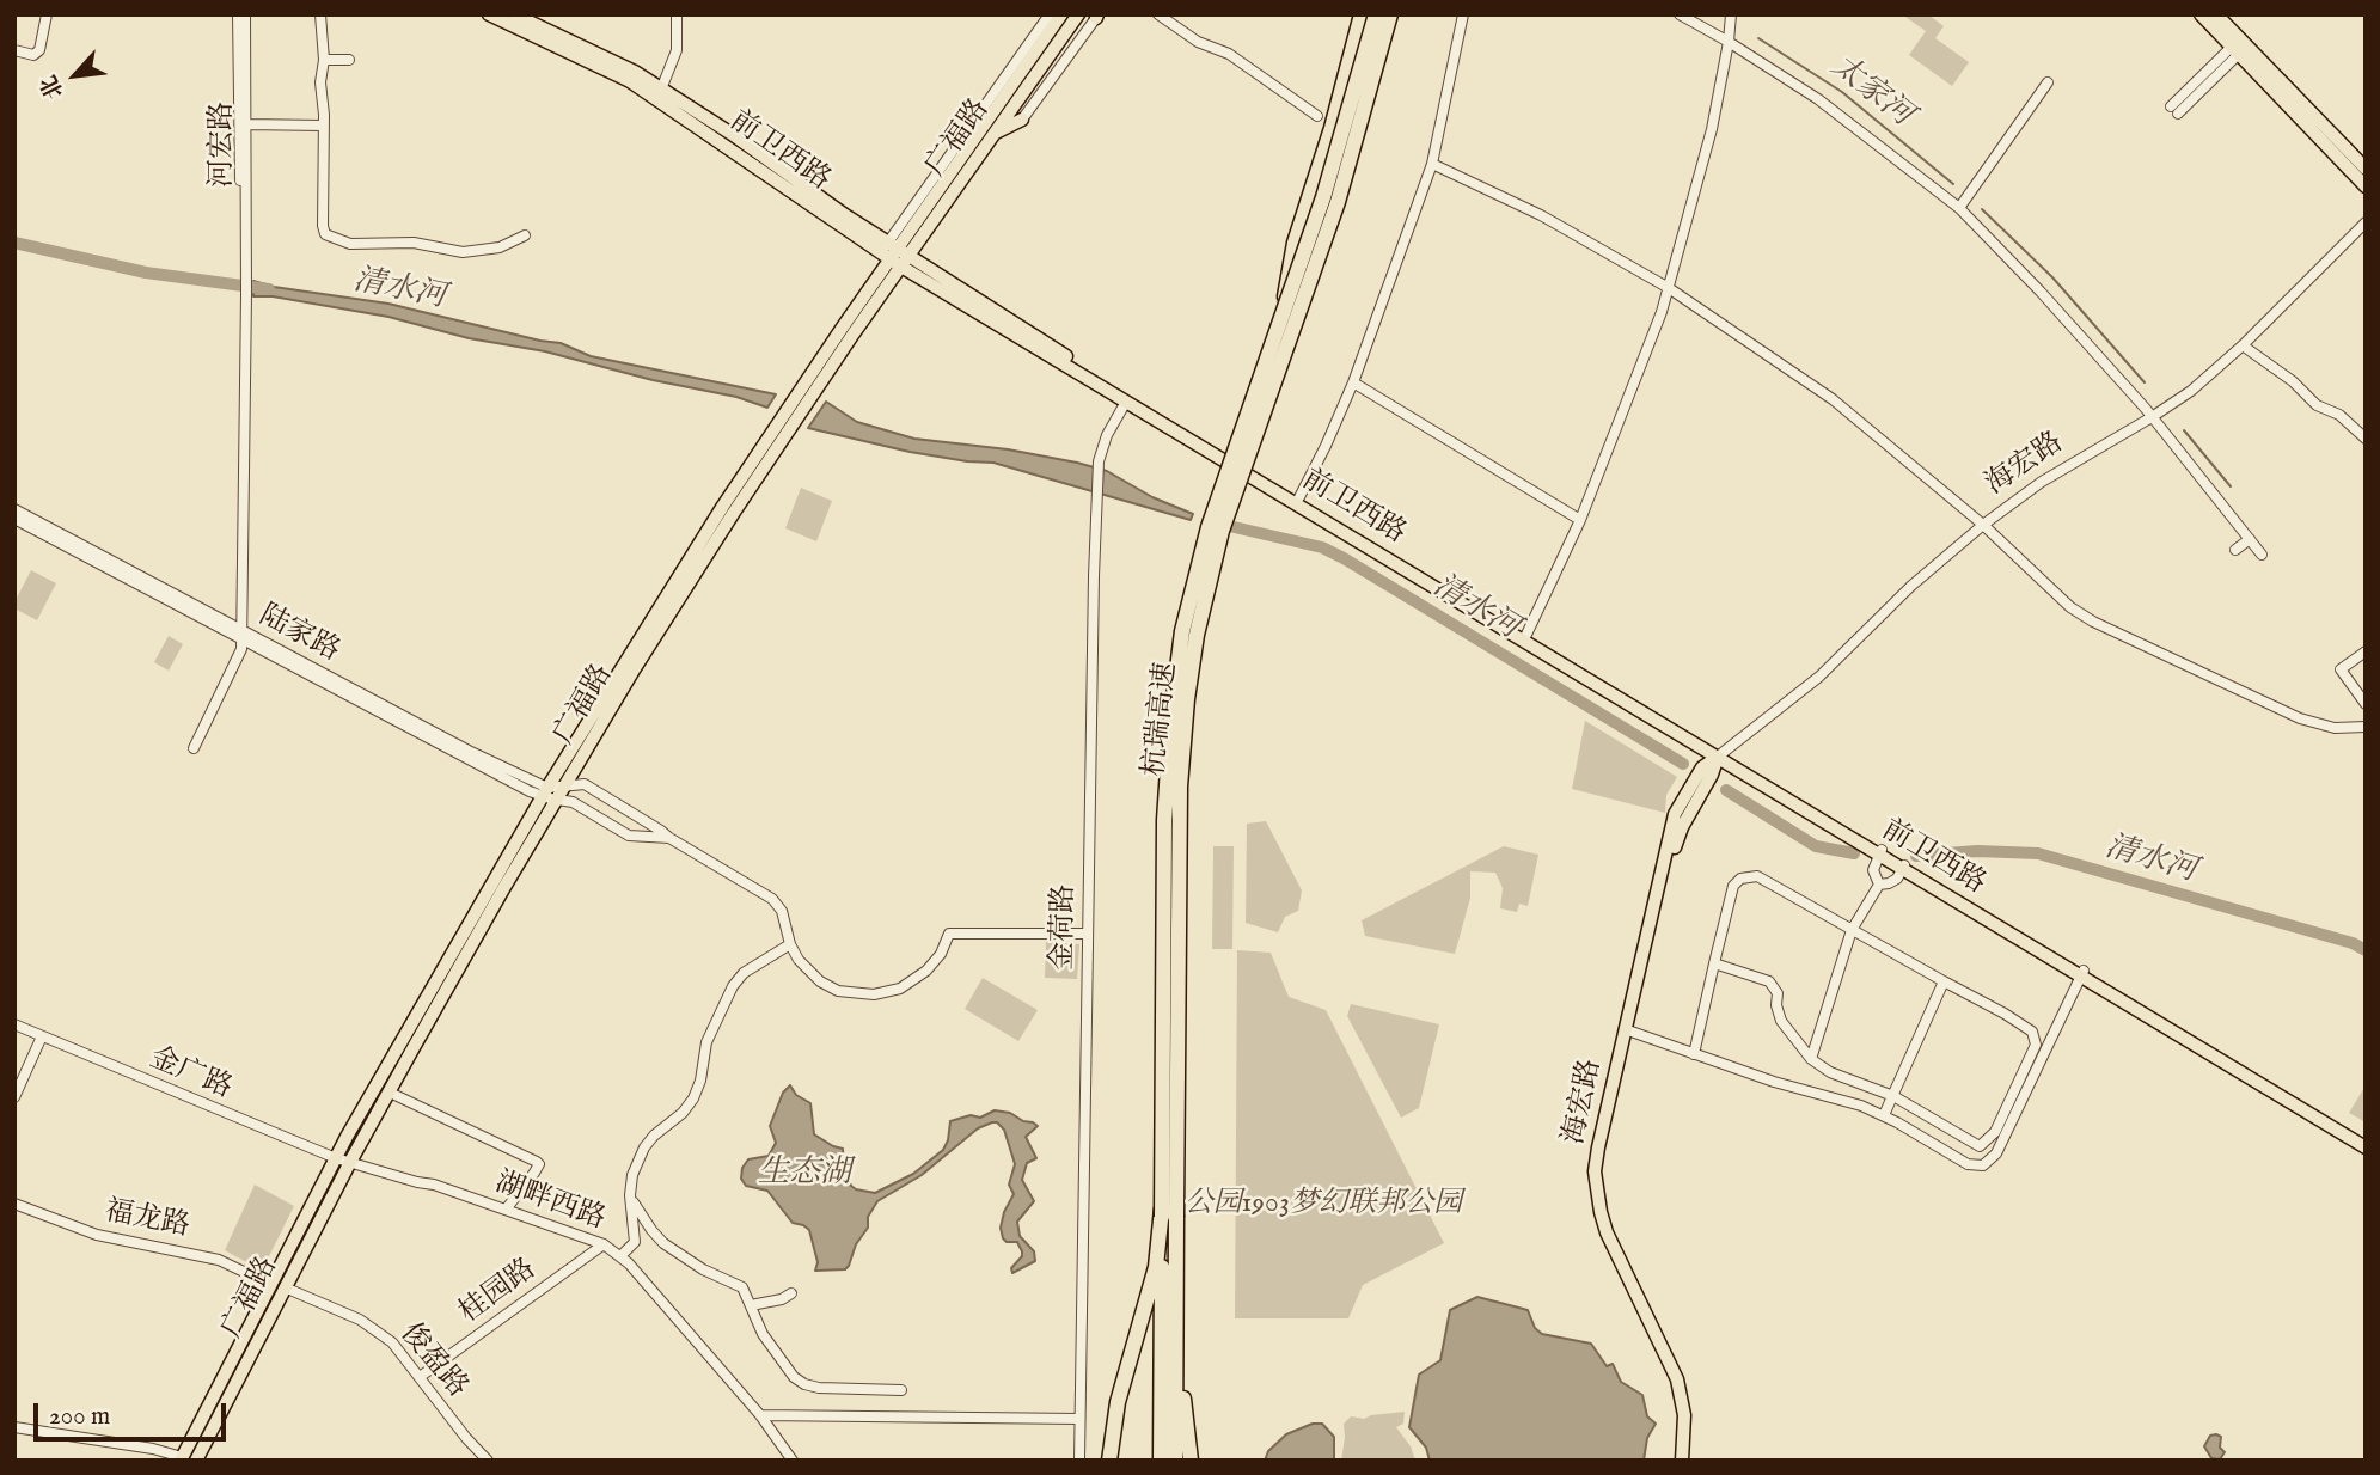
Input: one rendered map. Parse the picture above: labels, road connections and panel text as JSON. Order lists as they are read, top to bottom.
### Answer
{
  "streets": {
    "highway": ["杭瑞高速"],
    "main road": ["广福路", "前卫西路", "海宏路"],
    "street": [
      "河宏路",
      "陆家路",
      "金荷路",
      "金广路",
      "湖畔西路",
      "福龙路",
      "桂园路",
      "俊盈路"
    ]
  },
  "crossings": [
    ["广福路", "前卫西路"],
    ["广福路", "陆家路"],
    ["广福路", "金广路"],
    ["广福路", "湖畔西路"],
    ["广福路", "福龙路"],
    ["广福路", "俊盈路"],
    ["前卫西路", "海宏路"],
    ["前卫西路", "金荷路"],
    ["陆家路", "金荷路"],
    ["金广路", "湖畔西路"],
    ["湖畔西路", "桂园路"],
    ["桂园路", "俊盈路"]
  ],
  "water": ["太家河", "清水河", "生态湖"],
  "parks": ["公园1903梦幻联邦公园"],
  "scale_bar": "200 m",
  "north": "bottom left"
}
